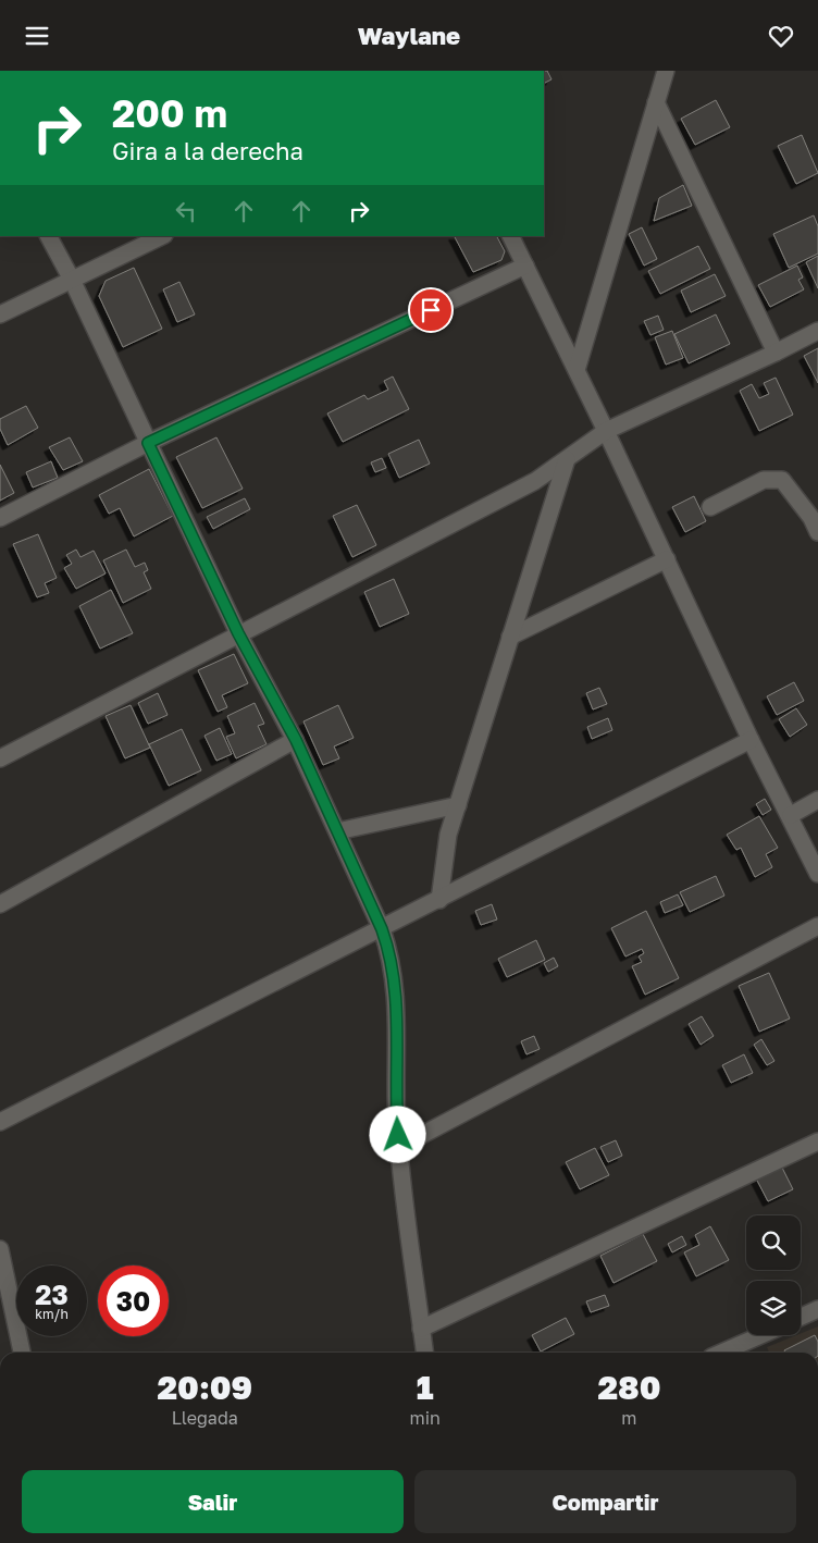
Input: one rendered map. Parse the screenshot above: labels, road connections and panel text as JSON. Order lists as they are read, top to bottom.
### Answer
{
  "page": {
    "header": "Waylane",
    "turn": ["200 m", "Gira a la derecha"],
    "speed": "23 km/h",
    "limit": "30",
    "eta": [
      "20:09",
      "Llegada",
      "1",
      "min",
      "280",
      "m"
    ],
    "buttons": ["Salir", "Compartir"]
  }
}
